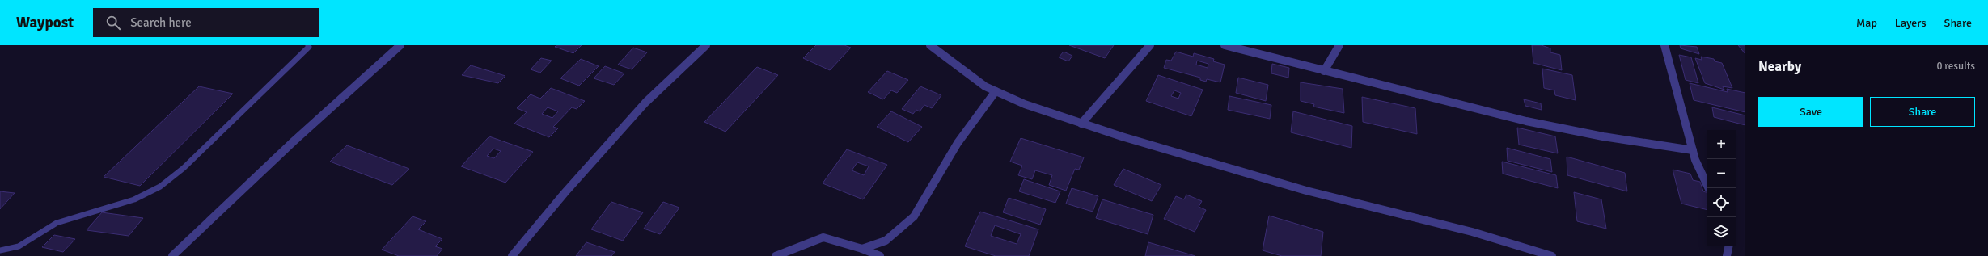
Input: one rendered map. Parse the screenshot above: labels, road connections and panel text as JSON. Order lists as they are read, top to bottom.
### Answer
{
  "page": {
    "header": "Waypost",
    "search": "Search here",
    "nav": ["Map", "Layers", "Share"],
    "heading": ["Nearby", "0 results"],
    "buttons": ["Save", "Share"],
    "map_buttons": ["+", "−"]
  }
}
